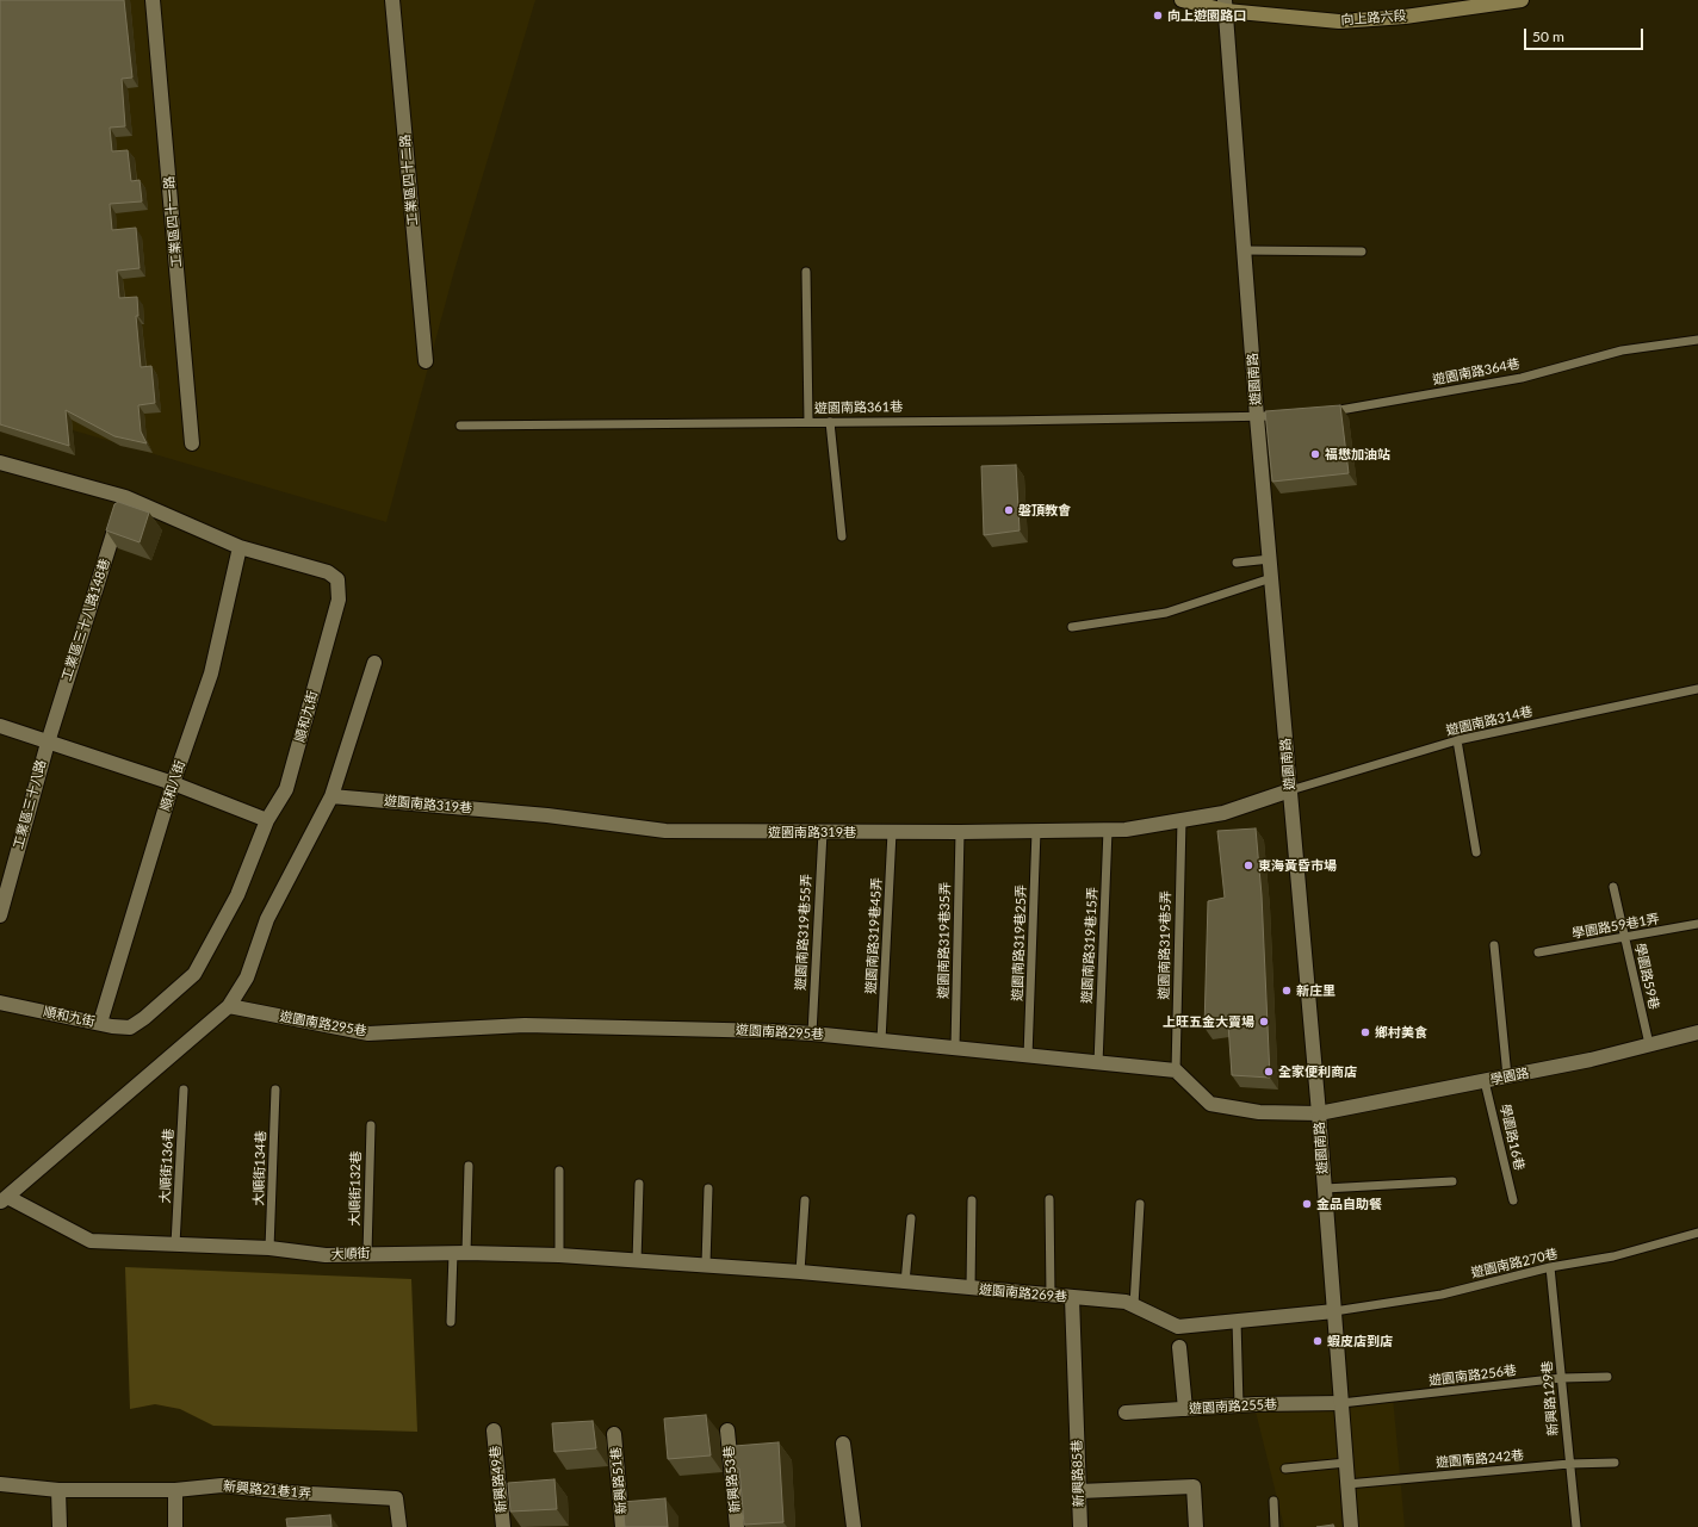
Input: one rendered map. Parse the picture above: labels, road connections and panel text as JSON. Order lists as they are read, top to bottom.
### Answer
{
  "streets": {
    "main road": ["向上路六段"],
    "street": [
      "工業區四十二路",
      "工業區四十一路",
      "遊園南路",
      "工業區三十八路148巷",
      "順和九街",
      "順和八街",
      "工業區三十八路",
      "遊園南路319巷",
      "遊園南路295巷",
      "學園路",
      "大順街",
      "遊園南路269巷",
      "遊園南路255巷",
      "新興路85巷",
      "新興路49巷",
      "新興路53巷",
      "新興路51巷",
      "新興路21巷1弄"
    ],
    "lane": [
      "遊園南路364巷",
      "遊園南路361巷",
      "遊園南路314巷",
      "學園路59巷1弄",
      "遊園南路319巷55弄",
      "遊園南路319巷45弄",
      "遊園南路319巷35弄",
      "遊園南路319巷25弄",
      "遊園南路319巷15弄",
      "遊園南路319巷5弄",
      "學園路59巷",
      "學園路16巷",
      "大順街136巷",
      "大順街134巷",
      "大順街132巷",
      "遊園南路270巷",
      "遊園南路256巷",
      "新興路129巷",
      "遊園南路242巷"
    ]
  },
  "crossings": [
    ["向上路六段", "遊園南路"],
    ["遊園南路", "遊園南路361巷"],
    ["遊園南路", "遊園南路314巷"],
    ["遊園南路", "遊園南路319巷"],
    ["遊園南路", "學園路"],
    ["遊園南路", "遊園南路270巷"],
    ["遊園南路", "遊園南路269巷"],
    ["遊園南路", "遊園南路256巷"],
    ["遊園南路", "遊園南路255巷"],
    ["遊園南路", "遊園南路242巷"],
    ["工業區三十八路148巷", "順和九街"],
    ["工業區三十八路148巷", "工業區三十八路"],
    ["順和九街", "順和八街"],
    ["遊園南路314巷", "遊園南路319巷"],
    ["遊園南路319巷", "遊園南路319巷55弄"],
    ["遊園南路319巷", "遊園南路319巷45弄"],
    ["遊園南路319巷", "遊園南路319巷35弄"],
    ["遊園南路319巷", "遊園南路319巷25弄"],
    ["遊園南路319巷", "遊園南路319巷15弄"],
    ["遊園南路319巷", "遊園南路319巷5弄"],
    ["學園路59巷1弄", "學園路59巷"],
    ["遊園南路319巷55弄", "遊園南路295巷"],
    ["遊園南路319巷45弄", "遊園南路295巷"],
    ["遊園南路319巷35弄", "遊園南路295巷"],
    ["遊園南路319巷25弄", "遊園南路295巷"],
    ["遊園南路319巷15弄", "遊園南路295巷"],
    ["遊園南路319巷5弄", "遊園南路295巷"],
    ["學園路59巷", "學園路"],
    ["學園路", "學園路16巷"],
    ["大順街136巷", "大順街"],
    ["大順街134巷", "大順街"],
    ["大順街132巷", "大順街"],
    ["大順街", "遊園南路269巷"],
    ["遊園南路270巷", "遊園南路269巷"],
    ["遊園南路270巷", "新興路129巷"],
    ["遊園南路269巷", "新興路85巷"],
    ["遊園南路256巷", "新興路129巷"],
    ["遊園南路256巷", "遊園南路255巷"],
    ["新興路129巷", "遊園南路242巷"]
  ],
  "places": [
    "向上遊園路口",
    "福懋加油站",
    "磐頂教會",
    "東海黃昏市場",
    "新庄里",
    "上旺五金大賣場",
    "鄉村美食",
    "全家便利商店",
    "金品自助餐",
    "蝦皮店到店"
  ],
  "scale_bar": "50 m"
}
